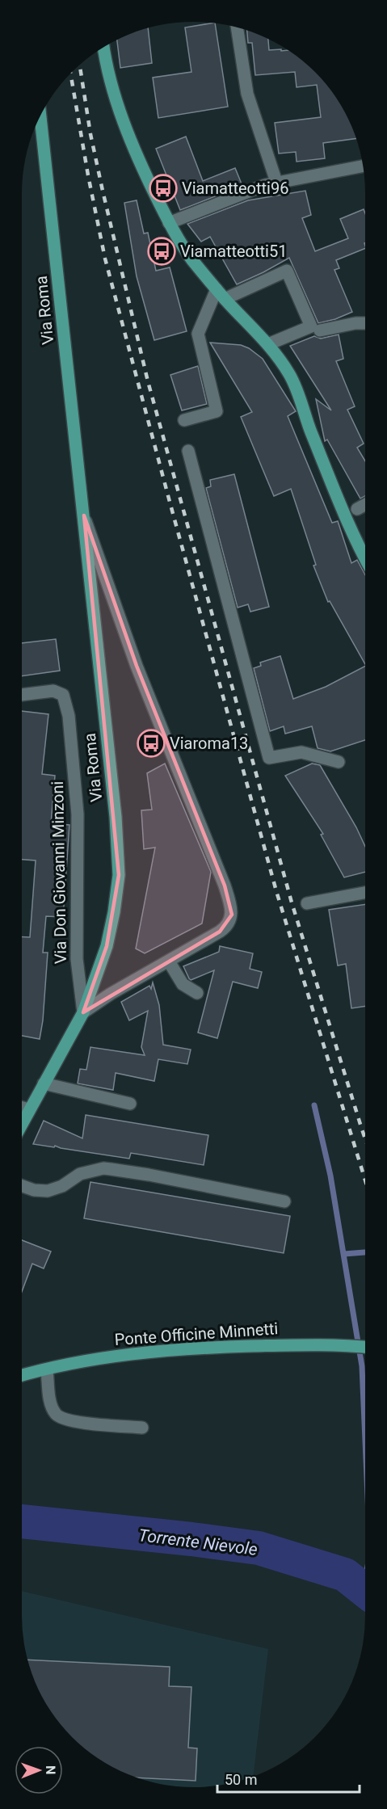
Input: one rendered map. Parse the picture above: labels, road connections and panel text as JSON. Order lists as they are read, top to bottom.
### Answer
{
  "streets": {
    "main road": ["Via Roma", "Ponte Officine Minnetti"],
    "street": ["Via Don Giovanni Minzoni"]
  },
  "crossings": [
    ["Via Roma", "Via Don Giovanni Minzoni"]
  ],
  "water": ["Torrente Nievole"],
  "places": {
    "bus stop": ["Viamatteotti96", "Viamatteotti51", "Viaroma13"]
  },
  "scale_bar": "50 m",
  "north": "right"
}
